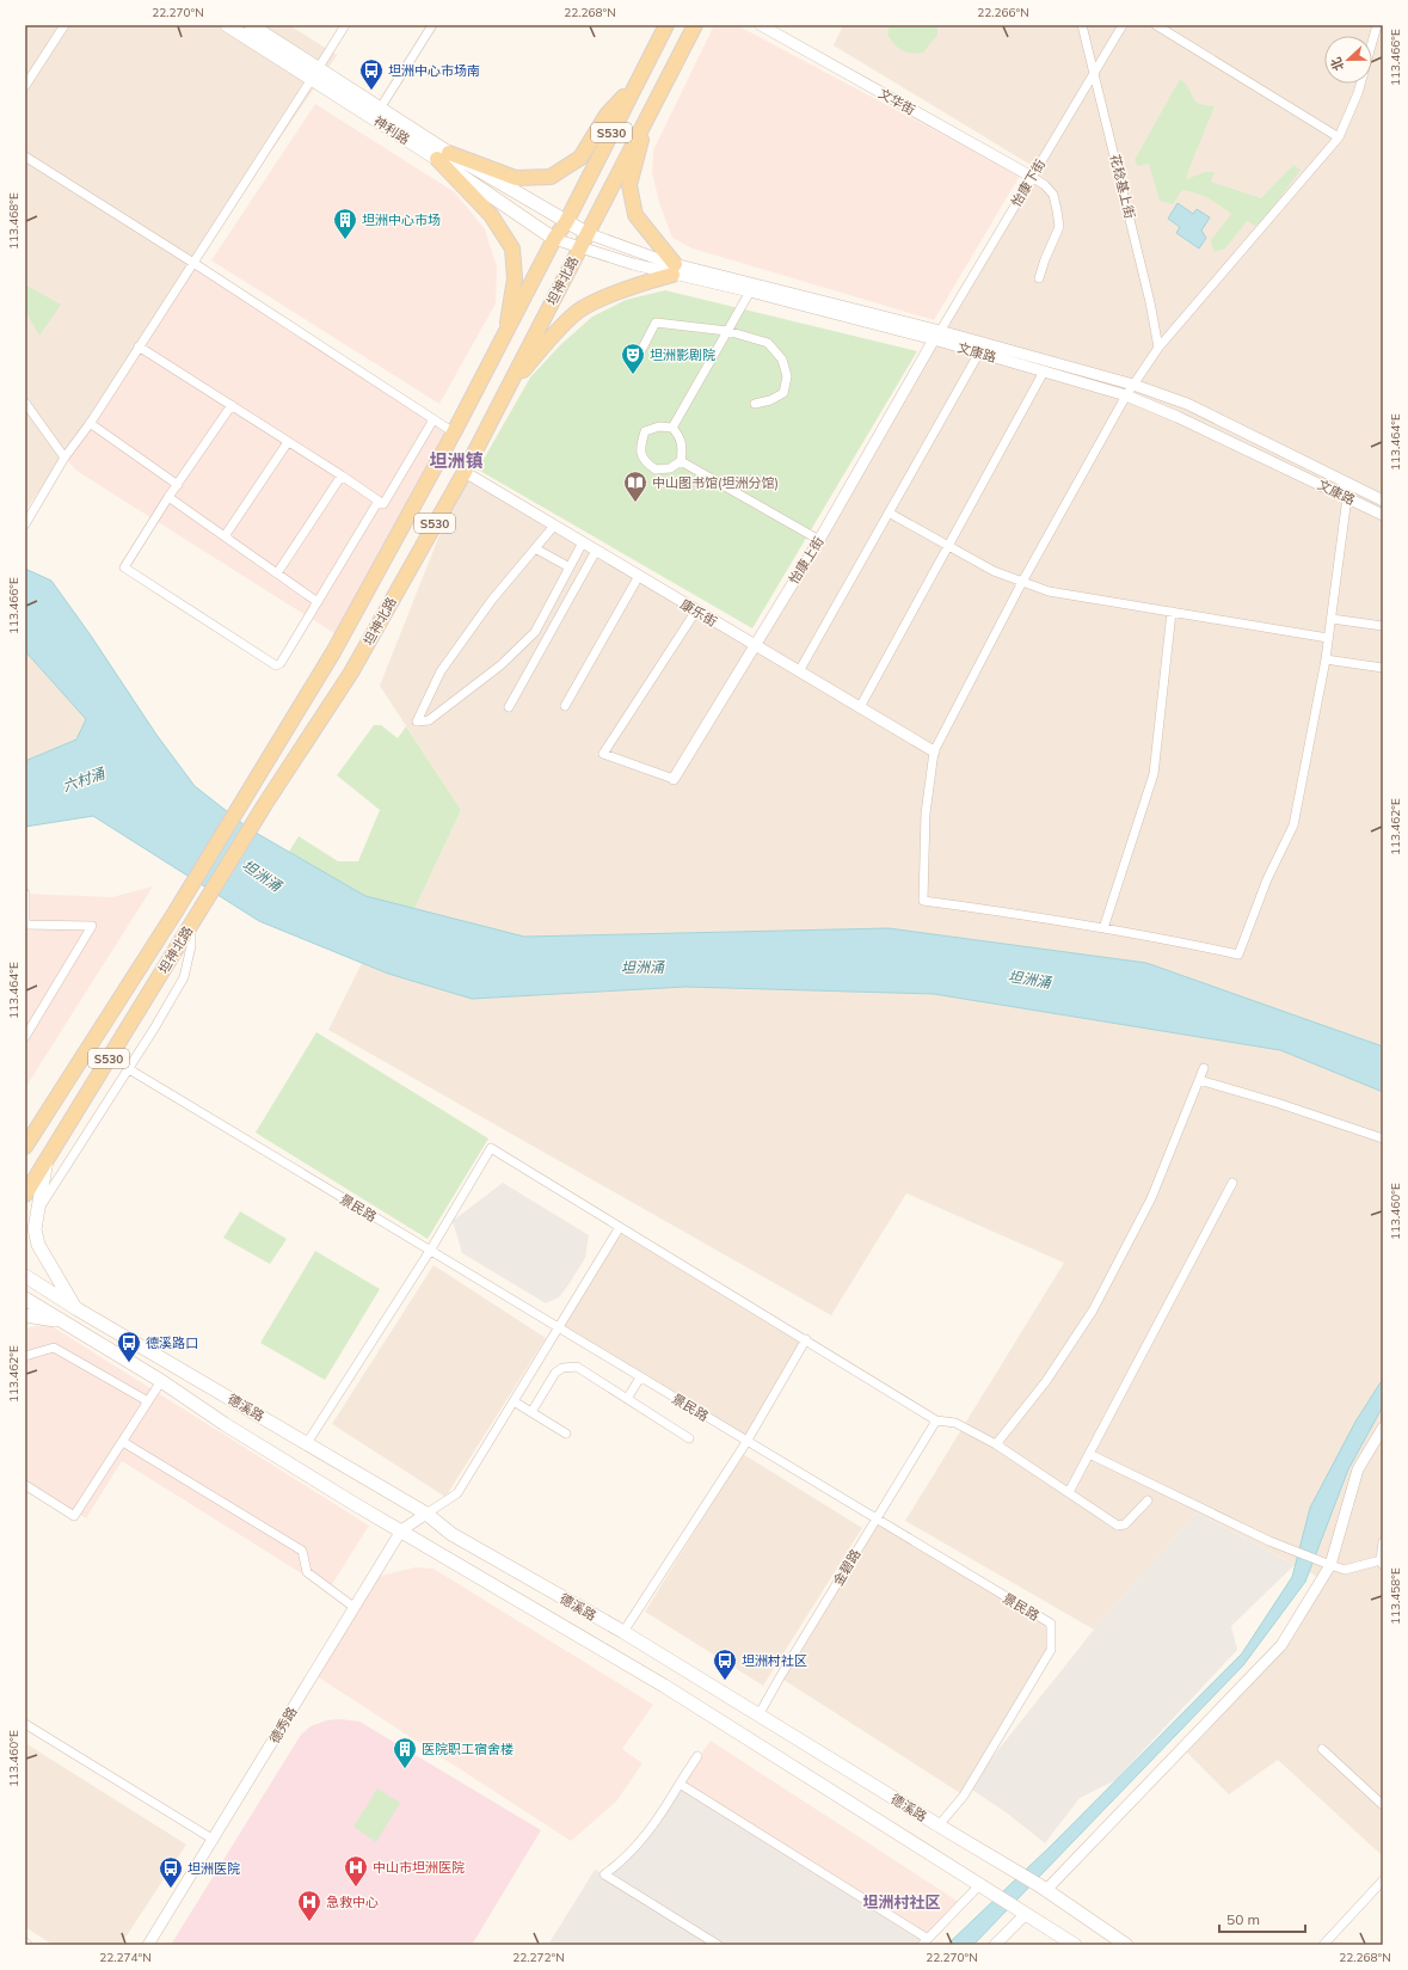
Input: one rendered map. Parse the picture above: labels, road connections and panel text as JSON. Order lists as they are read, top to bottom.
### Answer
{
  "streets": {
    "main road": [
      "神利路",
      "S530",
      "坦神北路",
      "德溪路"
    ],
    "street": [
      "文华街",
      "怡康下街",
      "花稔基上街",
      "文康路",
      "怡康上街",
      "康乐街",
      "景民路",
      "金碧路",
      "德秀路"
    ]
  },
  "crossings": [
    ["文华街", "怡康下街"],
    ["神利路", "坦神北路"],
    ["神利路", "文康路"],
    ["怡康下街", "花稔基上街"],
    ["怡康下街", "文康路"],
    ["怡康下街", "怡康上街"],
    ["坦神北路", "文康路"],
    ["坦神北路", "康乐街"],
    ["文康路", "怡康上街"],
    ["怡康上街", "康乐街"],
    ["景民路", "德溪路"],
    ["景民路", "金碧路"],
    ["德溪路", "金碧路"],
    ["德溪路", "德秀路"]
  ],
  "districts": ["坦洲镇", "坦洲村社区"],
  "water": ["六村涌", "坦洲涌"],
  "places": {
    "bus stop": [
      "坦洲中心市场南",
      "德溪路口",
      "坦洲村社区",
      "坦洲医院"
    ],
    "building": ["坦洲中心市场", "医院职工宿舍楼"],
    "theatre": ["坦洲影剧院"],
    "library": ["中山图书馆(坦洲分馆)"],
    "hospital": ["中山市坦洲医院", "急救中心"]
  },
  "scale_bar": "50 m",
  "north": "left",
  "coordinates": [
    "22.270°N",
    "22.268°N",
    "22.266°N",
    "113.466°E",
    "113.468°E",
    "113.464°E",
    "113.462°E",
    "113.460°E",
    "113.458°E",
    "22.274°N",
    "22.272°N"
  ]
}
